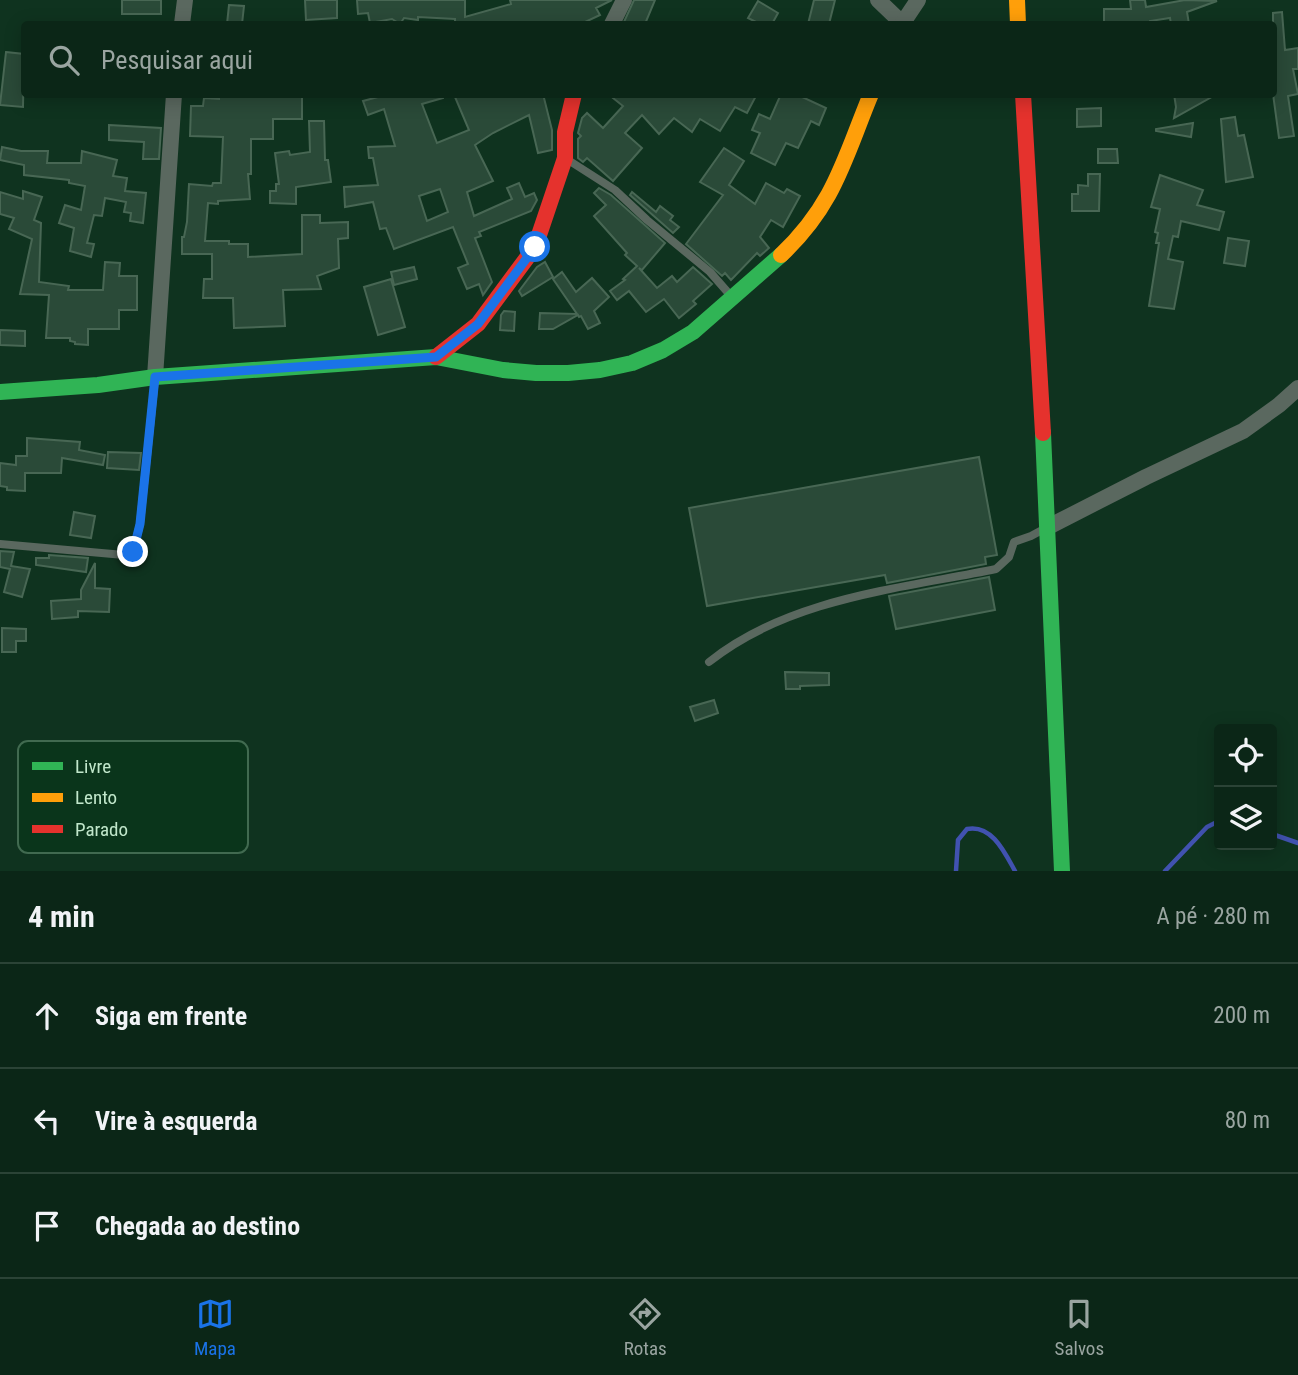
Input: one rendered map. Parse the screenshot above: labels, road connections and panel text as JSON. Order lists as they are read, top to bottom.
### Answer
{
  "legend": ["Livre", "Lento", "Parado"],
  "page": {
    "search": "Pesquisar aqui",
    "heading": ["4 min", "A pé · 280 m"],
    "list": [
      ["Siga em frente", "200 m"],
      ["Vire à esquerda", "80 m"],
      "Chegada ao destino"
    ],
    "nav": ["Mapa", "Rotas", "Salvos"]
  }
}
